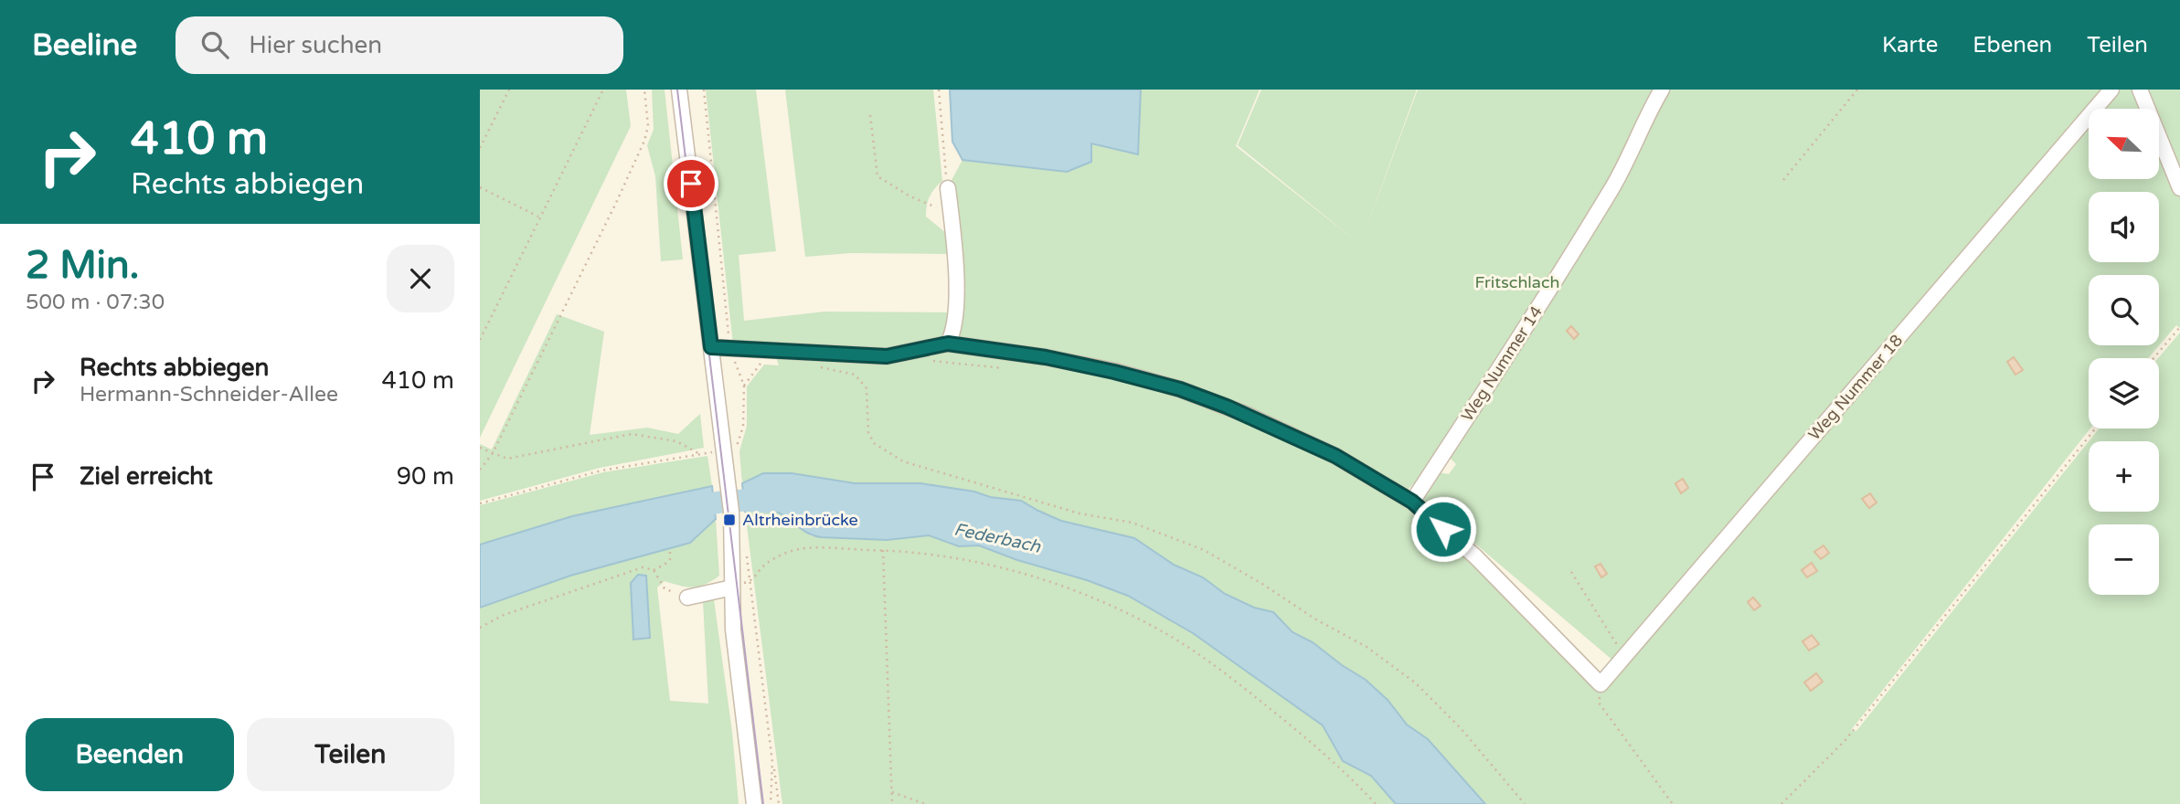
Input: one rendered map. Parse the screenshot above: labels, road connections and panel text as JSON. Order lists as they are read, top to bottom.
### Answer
{
  "streets": {
    "street": ["Weg Nummer 14", "Weg Nummer 18"]
  },
  "water": ["Federbach"],
  "parks": ["Fritschlach"],
  "places": {
    "transit": ["Altrheinbrücke"]
  },
  "north": "top left",
  "page": {
    "header": "Beeline",
    "search": "Hier suchen",
    "nav": ["Karte", "Ebenen", "Teilen"],
    "turn": ["410 m", "Rechts abbiegen"],
    "map_buttons": ["+", "−"],
    "heading": ["2 Min.", "500 m · 07:30"],
    "list": [
      {
        "name": "Rechts abbiegen",
        "note": "Hermann-Schneider-Allee",
        "value": "410 m"
      },
      {
        "name": "Ziel erreicht",
        "value": "90 m"
      }
    ],
    "buttons": ["Beenden", "Teilen"]
  }
}
